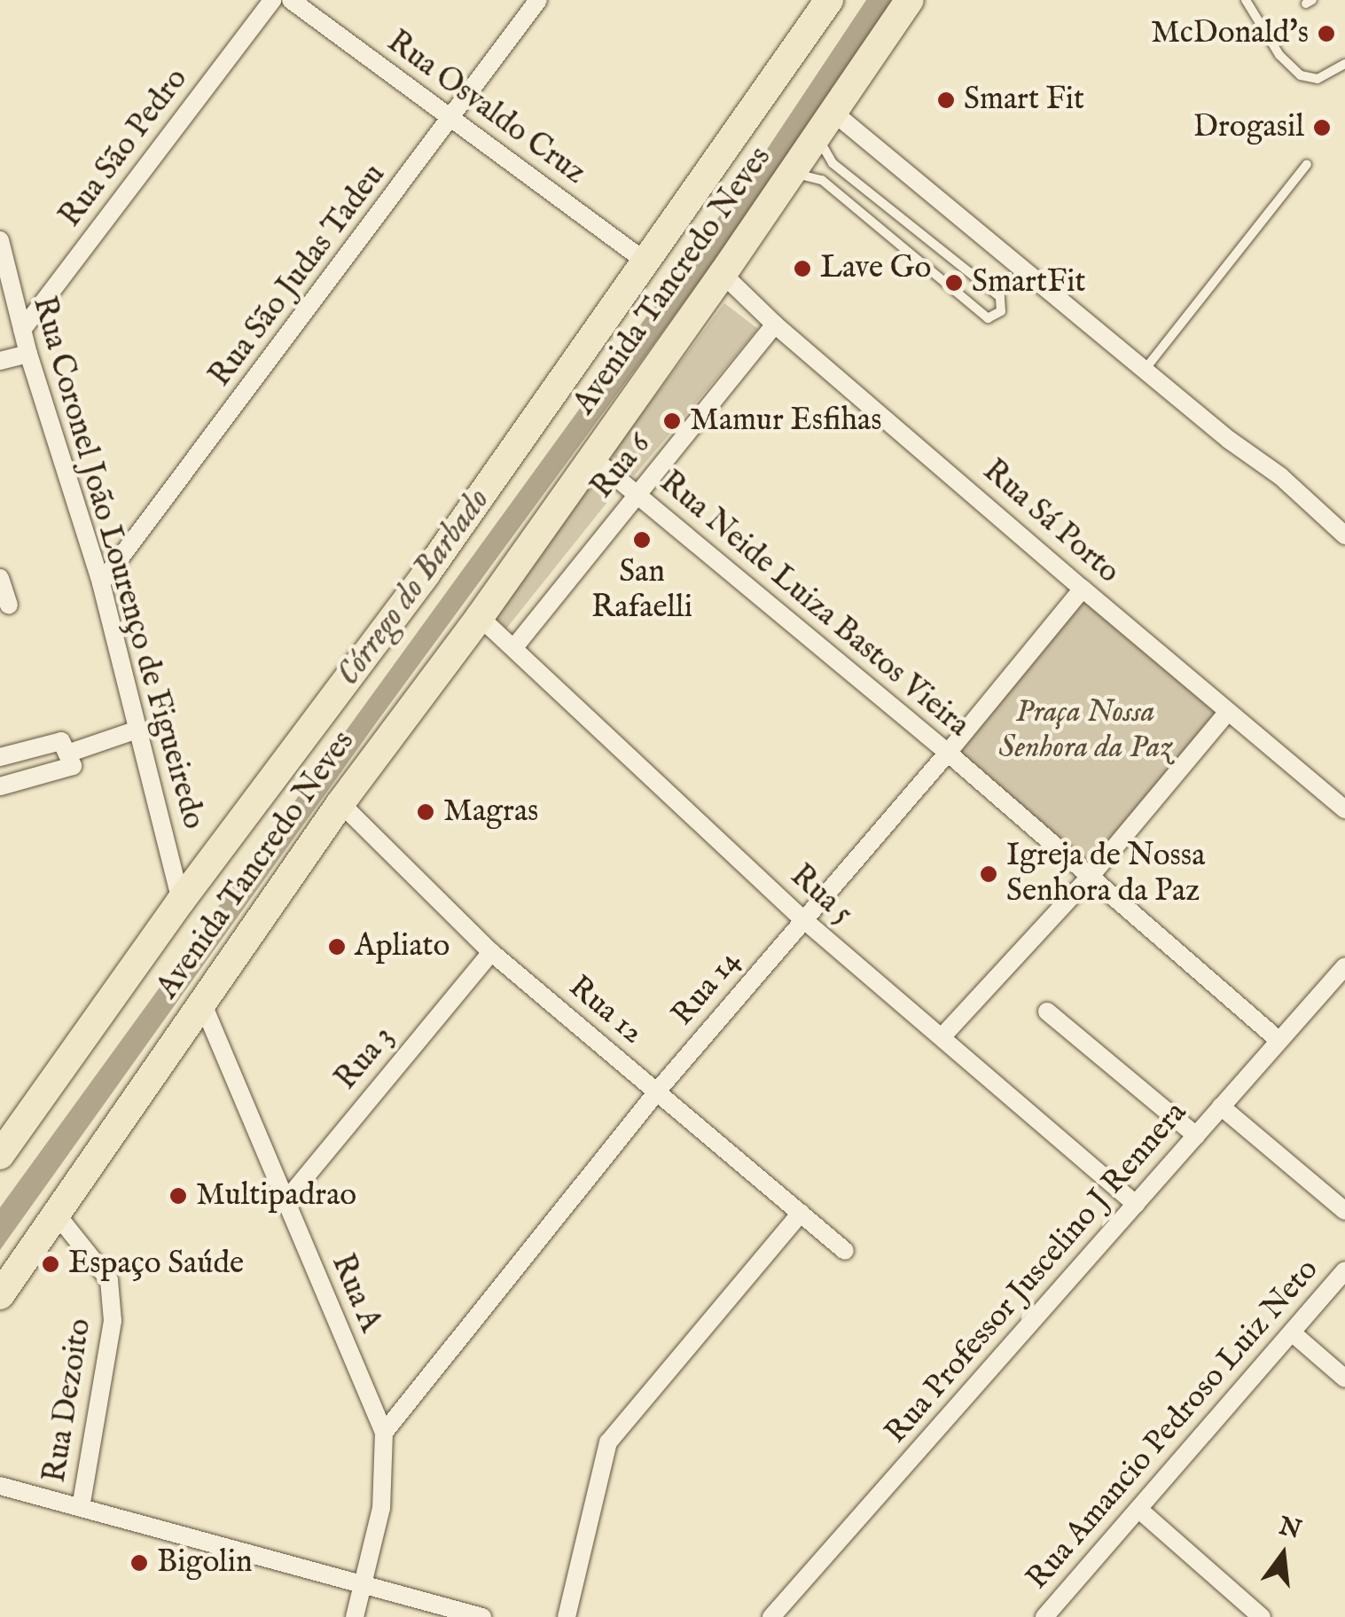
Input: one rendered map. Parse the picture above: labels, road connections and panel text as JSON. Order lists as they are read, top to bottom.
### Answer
{
  "streets": {
    "main road": ["Avenida Tancredo Neves"],
    "street": [
      "Rua Osvaldo Cruz",
      "Rua São Pedro",
      "Rua São Judas Tadeu",
      "Rua 6",
      "Rua Sá Porto",
      "Rua Coronel João Lourenço de Figueiredo",
      "Rua Neide Luiza Bastos Vieira",
      "Rua 5",
      "Rua 14",
      "Rua 12",
      "Rua 3",
      "Rua Professor Juscelino J Rennera",
      "Rua A",
      "Rua Dezoito",
      "Rua Amancio Pedroso Luiz Neto"
    ]
  },
  "crossings": [
    ["Rua Osvaldo Cruz", "Rua São Judas Tadeu"],
    ["Rua Osvaldo Cruz", "Avenida Tancredo Neves"],
    ["Rua São Pedro", "Rua Coronel João Lourenço de Figueiredo"],
    ["Rua São Judas Tadeu", "Rua Coronel João Lourenço de Figueiredo"],
    ["Avenida Tancredo Neves", "Rua Sá Porto"],
    ["Avenida Tancredo Neves", "Rua Coronel João Lourenço de Figueiredo"],
    ["Avenida Tancredo Neves", "Rua Neide Luiza Bastos Vieira"],
    ["Avenida Tancredo Neves", "Rua 5"],
    ["Avenida Tancredo Neves", "Rua 12"],
    ["Avenida Tancredo Neves", "Rua A"],
    ["Avenida Tancredo Neves", "Rua Dezoito"],
    ["Rua 6", "Rua Sá Porto"],
    ["Rua 6", "Rua Neide Luiza Bastos Vieira"],
    ["Rua 6", "Rua 5"],
    ["Rua Sá Porto", "Rua 14"],
    ["Rua Neide Luiza Bastos Vieira", "Rua 14"],
    ["Rua Neide Luiza Bastos Vieira", "Rua Professor Juscelino J Rennera"],
    ["Rua 5", "Rua 14"],
    ["Rua 5", "Rua Professor Juscelino J Rennera"],
    ["Rua 14", "Rua 12"],
    ["Rua 14", "Rua A"],
    ["Rua 12", "Rua 3"],
    ["Rua 3", "Rua A"]
  ],
  "water": ["Córrego do Barbado"],
  "parks": ["Praça Nossa Senhora da Paz"],
  "places": [
    "McDonald's",
    "Smart Fit",
    "Drogasil",
    "Lave Go",
    "SmartFit",
    "Mamur Esfihas",
    "San Rafaelli",
    "Magras",
    "Igreja de Nossa Senhora da Paz",
    "Apliato",
    "Multipadrao",
    "Espaço Saúde",
    "Bigolin"
  ],
  "north": "top"
}
